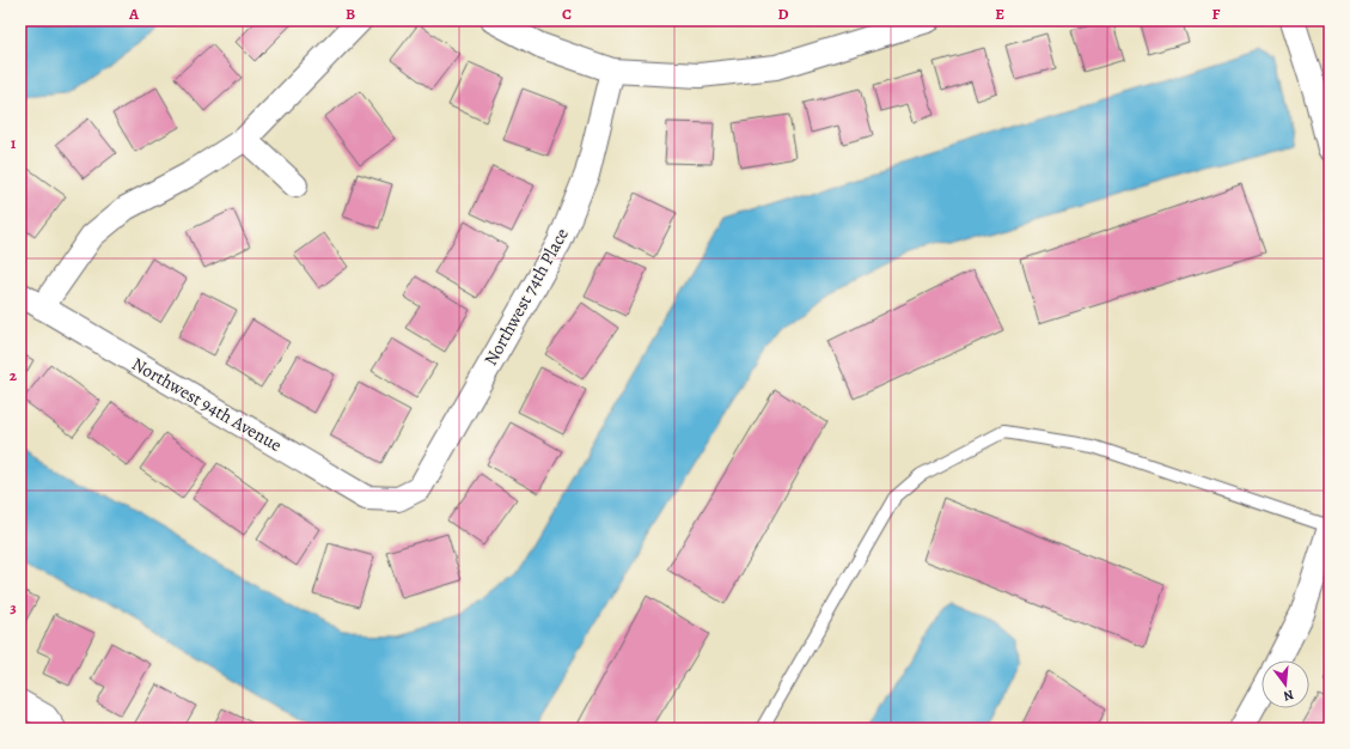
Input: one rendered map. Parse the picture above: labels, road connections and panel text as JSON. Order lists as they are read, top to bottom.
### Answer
{
  "streets": {
    "street": ["Northwest 74th Place", "Northwest 94th Avenue"]
  },
  "crossings": [
    ["Northwest 74th Place", "Northwest 94th Avenue"]
  ],
  "north": "bottom",
  "grid": {
    "columns": [
      "A",
      "B",
      "C",
      "D",
      "E",
      "F"
    ],
    "rows": ["1", "2", "3"]
  }
}
